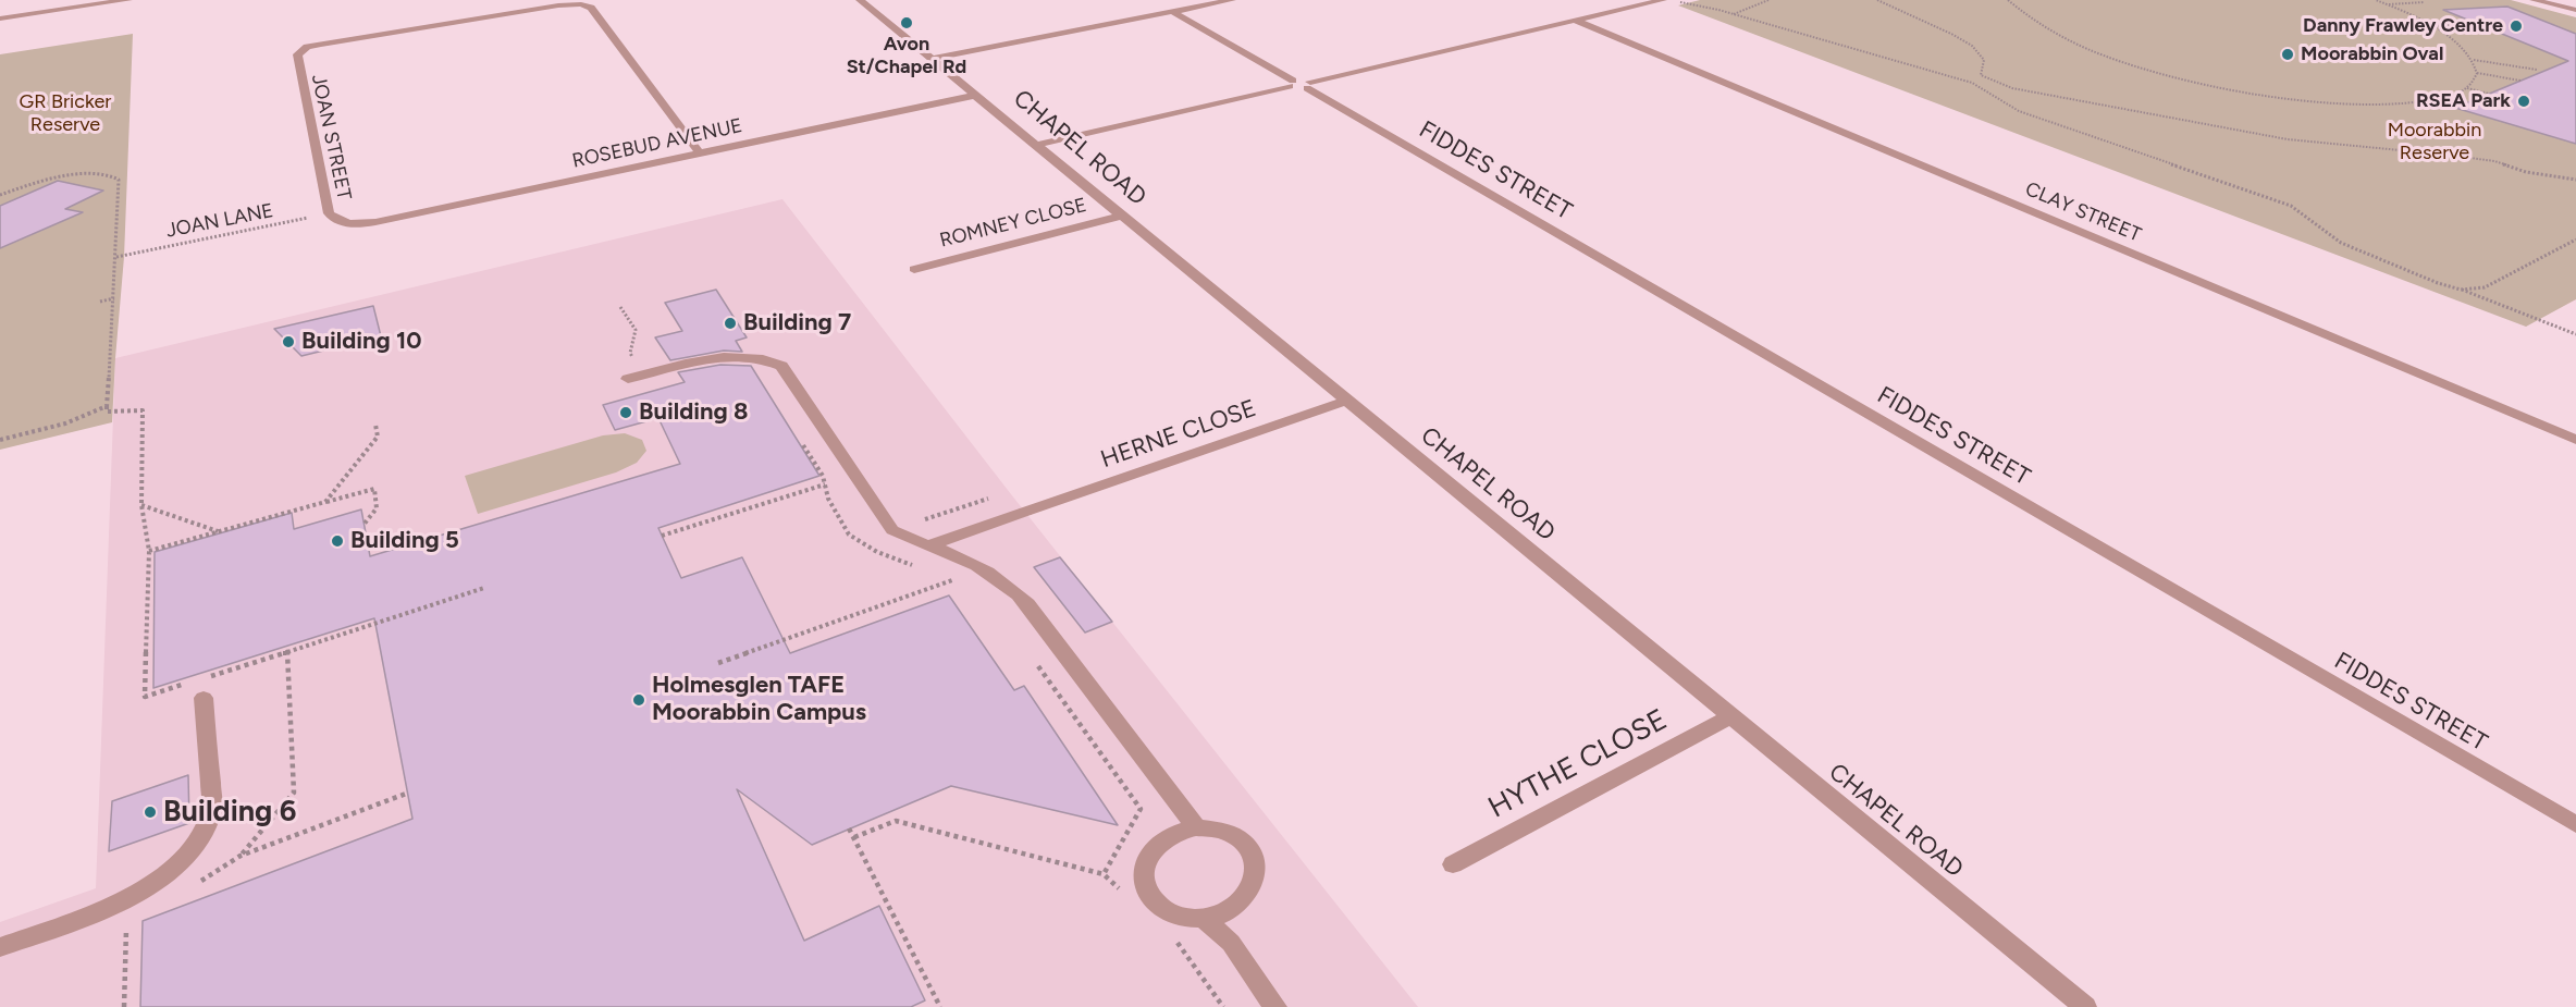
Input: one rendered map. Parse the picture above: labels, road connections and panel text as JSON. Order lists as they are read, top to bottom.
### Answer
{
  "streets": {
    "street": [
      "JOAN STREET",
      "ROSEBUD AVENUE",
      "CHAPEL ROAD",
      "FIDDES STREET",
      "CLAY STREET",
      "ROMNEY CLOSE",
      "HERNE CLOSE",
      "HYTHE CLOSE"
    ],
    "path": ["JOAN LANE"]
  },
  "crossings": [
    ["JOAN STREET", "ROSEBUD AVENUE"],
    ["JOAN STREET", "JOAN LANE"],
    ["ROSEBUD AVENUE", "CHAPEL ROAD"],
    ["CHAPEL ROAD", "ROMNEY CLOSE"],
    ["CHAPEL ROAD", "HERNE CLOSE"],
    ["CHAPEL ROAD", "HYTHE CLOSE"]
  ],
  "parks": ["GR Bricker Reserve", "Moorabbin Reserve"],
  "places": [
    "Avon St/Chapel Rd",
    "Danny Frawley Centre",
    "Moorabbin Oval",
    "RSEA Park",
    "Building 7",
    "Building 10",
    "Building 8",
    "Building 5",
    "Holmesglen TAFE Moorabbin Campus",
    "Building 6"
  ]
}
